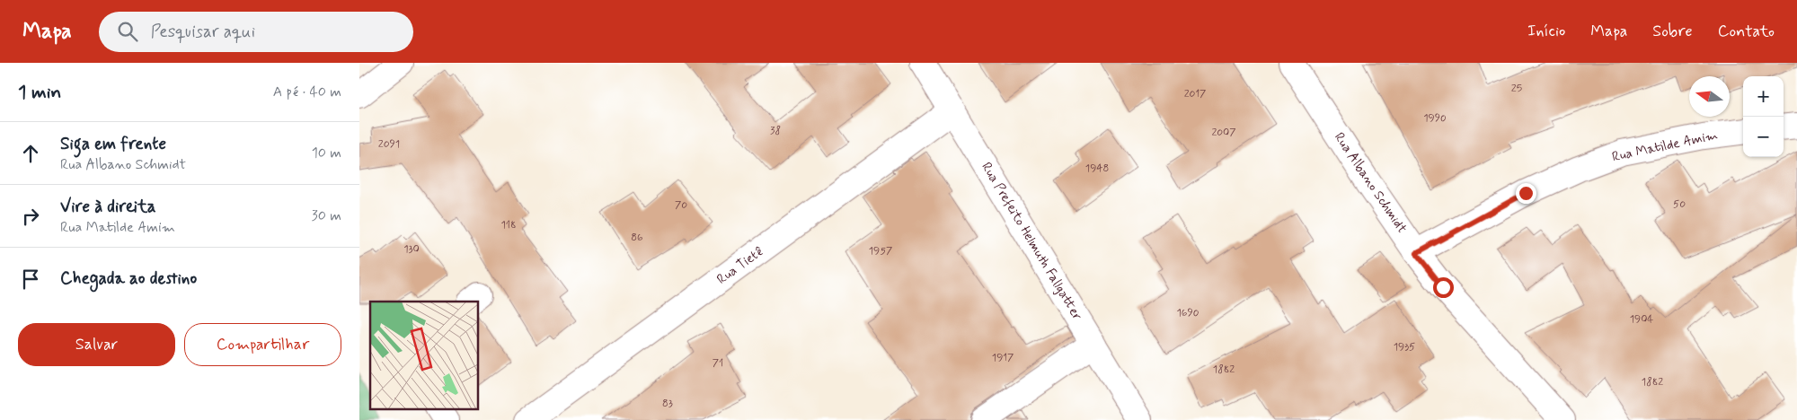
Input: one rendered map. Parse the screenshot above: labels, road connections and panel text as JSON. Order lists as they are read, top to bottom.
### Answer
{
  "streets": {
    "street": [
      "Rua Matilde Amim",
      "Rua Albano Schmidt",
      "Rua Prefeito Helmuth Fallgatter",
      "Rua Tietê"
    ]
  },
  "crossings": [
    ["Rua Matilde Amim", "Rua Albano Schmidt"],
    ["Rua Prefeito Helmuth Fallgatter", "Rua Tietê"]
  ],
  "house_numbers": [
    "25",
    "2017",
    "1990",
    "38",
    "2007",
    "2091",
    "1948",
    "50",
    "70",
    "118",
    "86",
    "130",
    "1957",
    "1690",
    "1904",
    "1935",
    "1917",
    "71",
    "1882",
    "1882",
    "83"
  ],
  "north": "left",
  "page": {
    "header": "Mapa",
    "search": "Pesquisar aqui",
    "nav": [
      "Início",
      "Mapa",
      "Sobre",
      "Contato"
    ],
    "heading": ["1 min", "A pé · 40 m"],
    "map_buttons": ["+", "−"],
    "list": [
      ["Siga em frente", "Rua Albano Schmidt", "10 m"],
      ["Vire à direita", "Rua Matilde Amim", "30 m"],
      "Chegada ao destino"
    ],
    "buttons": ["Salvar", "Compartilhar"]
  }
}
